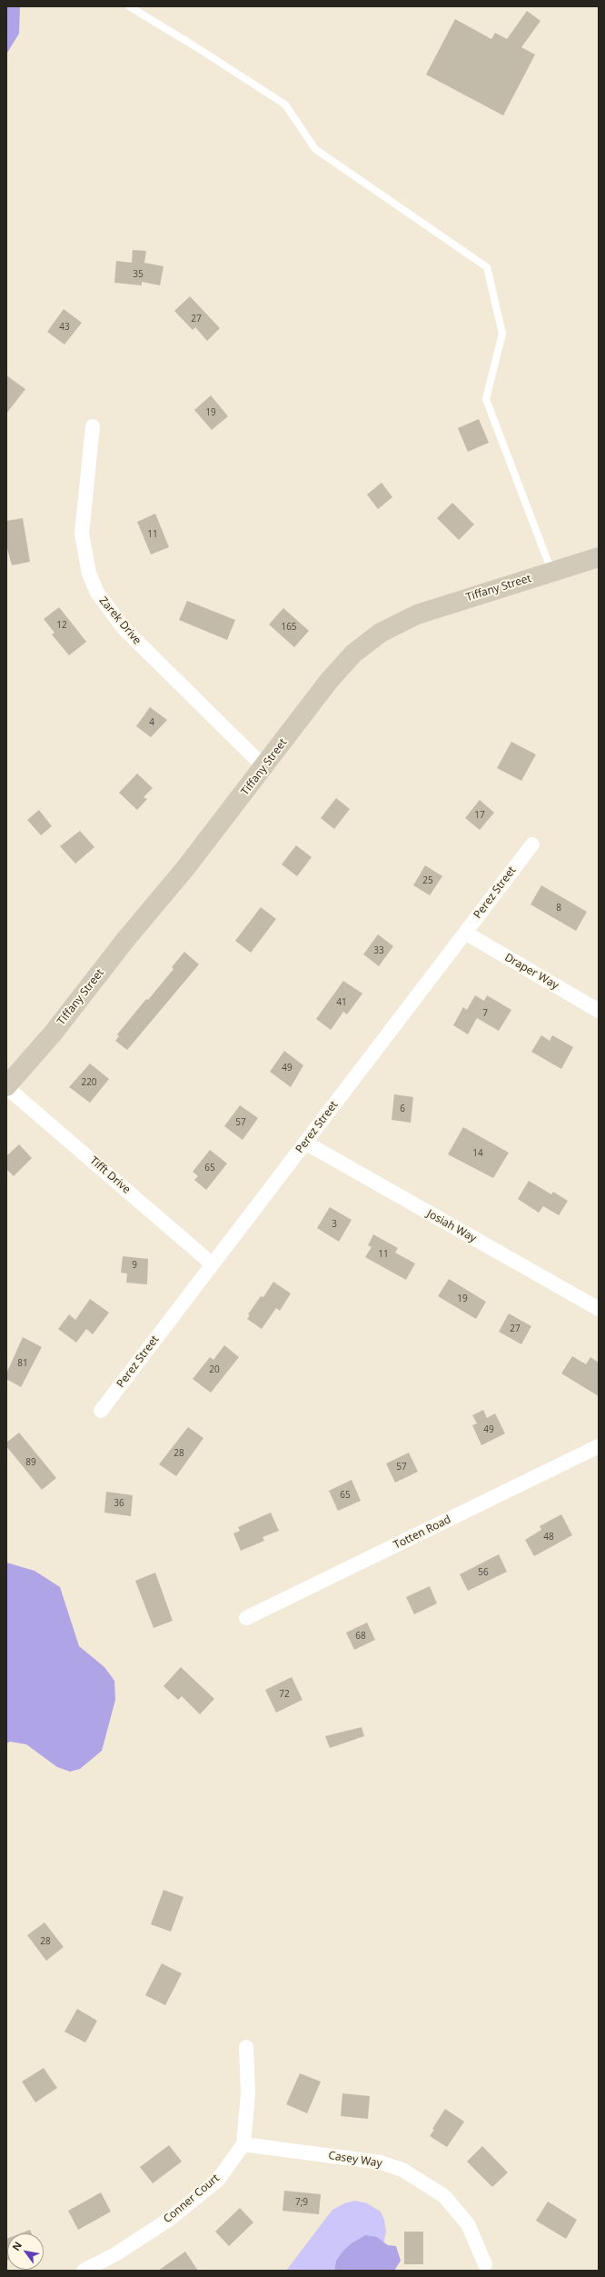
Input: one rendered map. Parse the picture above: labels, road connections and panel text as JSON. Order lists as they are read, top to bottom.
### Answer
{
  "streets": {
    "street": [
      "Tiffany Street",
      "Zarek Drive",
      "Perez Street",
      "Draper Way",
      "Tifft Drive",
      "Josiah Way",
      "Totten Road",
      "Casey Way",
      "Conner Court"
    ]
  },
  "crossings": [
    ["Tiffany Street", "Zarek Drive"],
    ["Tiffany Street", "Tifft Drive"],
    ["Perez Street", "Draper Way"],
    ["Perez Street", "Tifft Drive"],
    ["Perez Street", "Josiah Way"],
    ["Casey Way", "Conner Court"]
  ],
  "house_numbers": [
    "35",
    "27",
    "43",
    "19",
    "11",
    "12",
    "165",
    "4",
    "17",
    "25",
    "8",
    "33",
    "41",
    "7",
    "49",
    "220",
    "6",
    "57",
    "14",
    "65",
    "3",
    "11",
    "9",
    "19",
    "27",
    "81",
    "20",
    "49",
    "28",
    "89",
    "57",
    "65",
    "36",
    "48",
    "56",
    "68",
    "72",
    "28",
    "7;9"
  ],
  "north": "top left"
}
